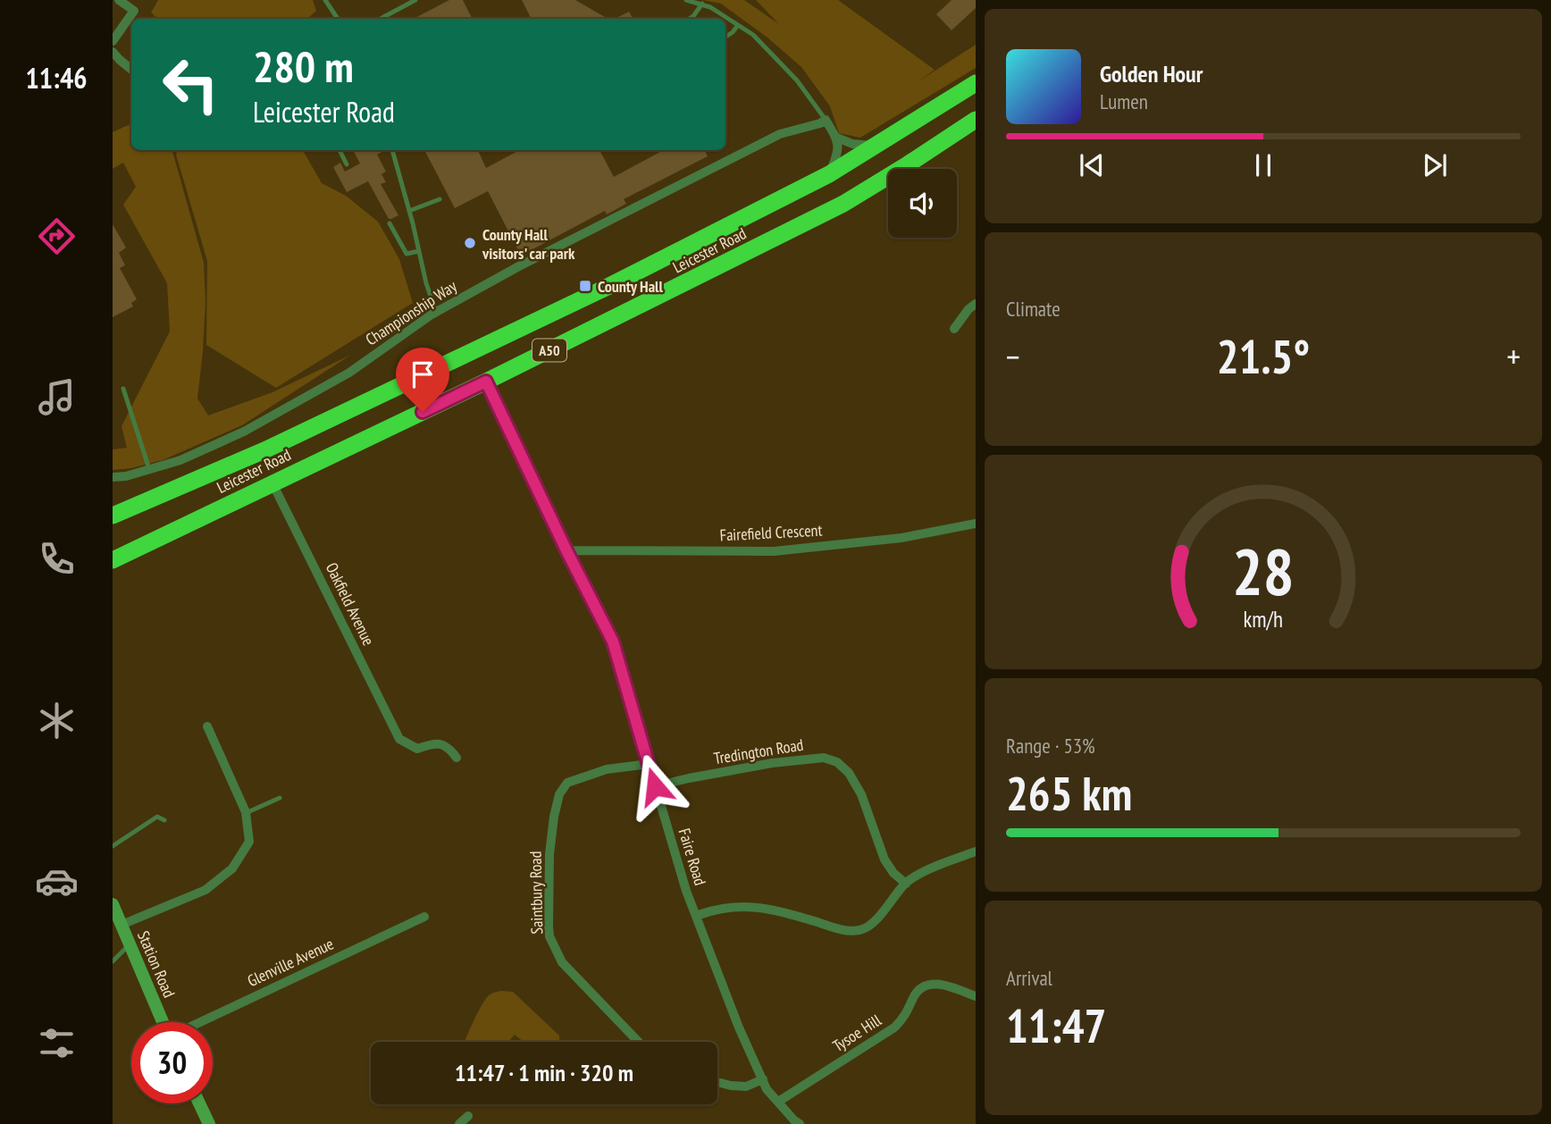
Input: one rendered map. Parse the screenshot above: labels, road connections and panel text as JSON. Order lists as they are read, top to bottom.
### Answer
{
  "streets": {
    "highway": ["Leicester Road", "A50"],
    "street": [
      "Championship Way",
      "Fairefield Crescent",
      "Oakfield Avenue",
      "Tredington Road",
      "Faire Road",
      "Saintbury Road",
      "Glenville Avenue",
      "Station Road",
      "Tysoe Hill"
    ]
  },
  "crossings": [
    ["Leicester Road", "Oakfield Avenue"],
    ["Leicester Road", "Faire Road"],
    ["Fairefield Crescent", "Faire Road"],
    ["Tredington Road", "Faire Road"],
    ["Faire Road", "Saintbury Road"],
    ["Faire Road", "Tysoe Hill"]
  ],
  "places": {
    "other": ["County Hall visitors' car park"],
    "transit": ["County Hall"]
  },
  "page": {
    "tabs": "11:46",
    "turn": ["280 m", "Leicester Road"],
    "song": ["Golden Hour", "Lumen"],
    "tile": [
      "Climate",
      ["Range · 53%", "265 km"],
      ["Arrival", "11:47"]
    ],
    "heat": ["−", "21.5°", "+"],
    "limit": "30",
    "trip": "11:47 · 1 min · 320 m",
    "gauge": ["28", "km/h"]
  }
}
